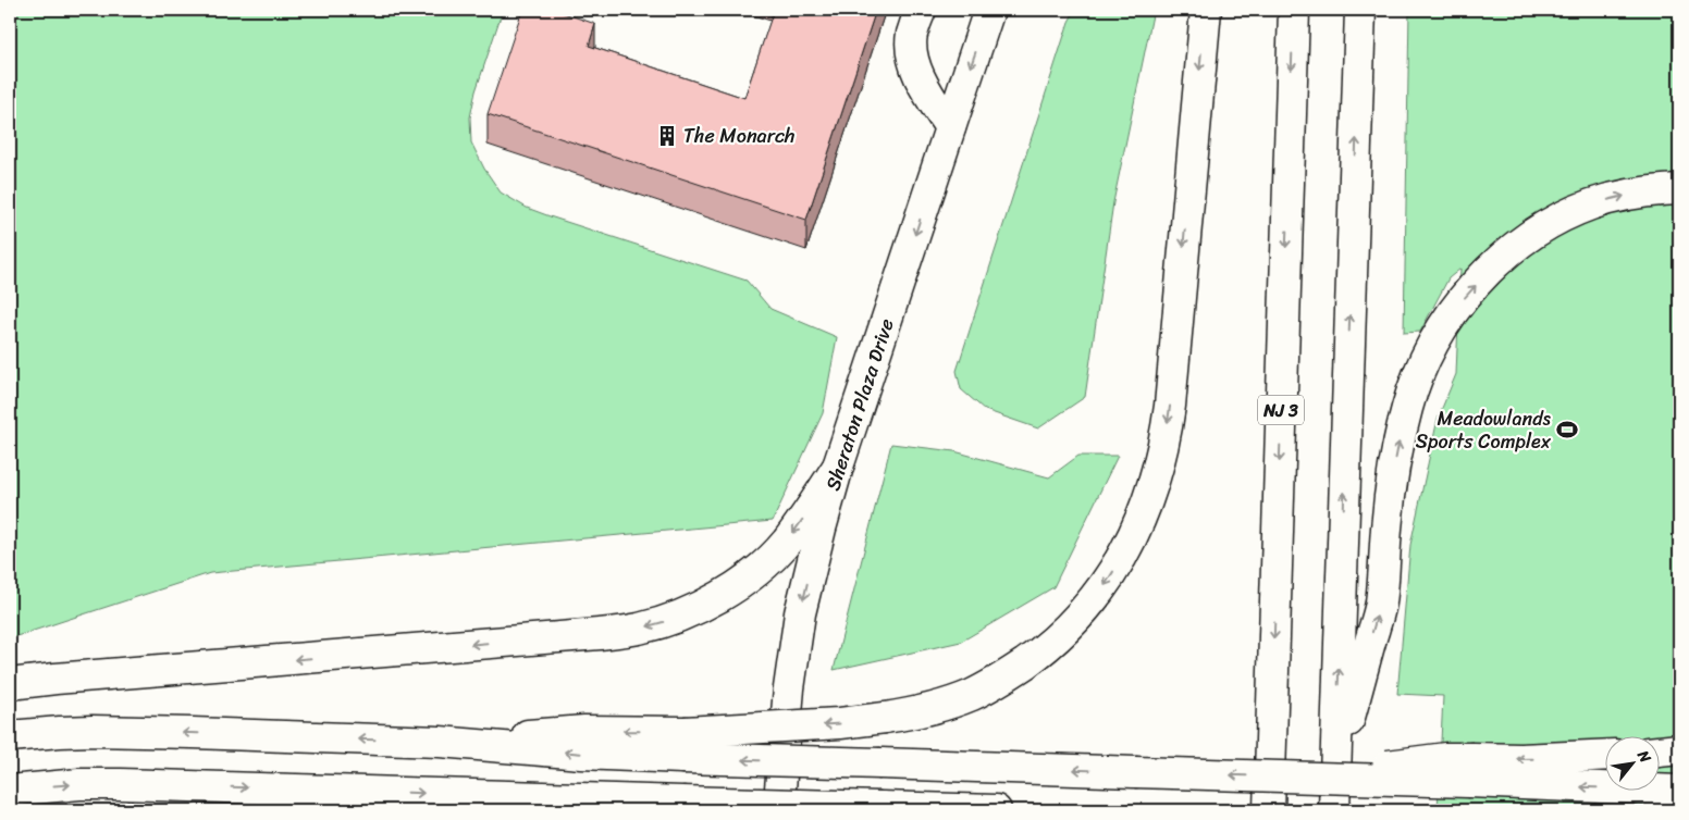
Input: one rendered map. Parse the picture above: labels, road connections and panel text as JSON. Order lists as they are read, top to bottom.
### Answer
{
  "streets": {
    "main road": ["Sheraton Plaza Drive", "NJ 3"]
  },
  "one_way": ["Sheraton Plaza Drive"],
  "places": {
    "building": ["The Monarch"],
    "sports": ["Meadowlands Sports Complex"]
  },
  "north": "top right"
}
